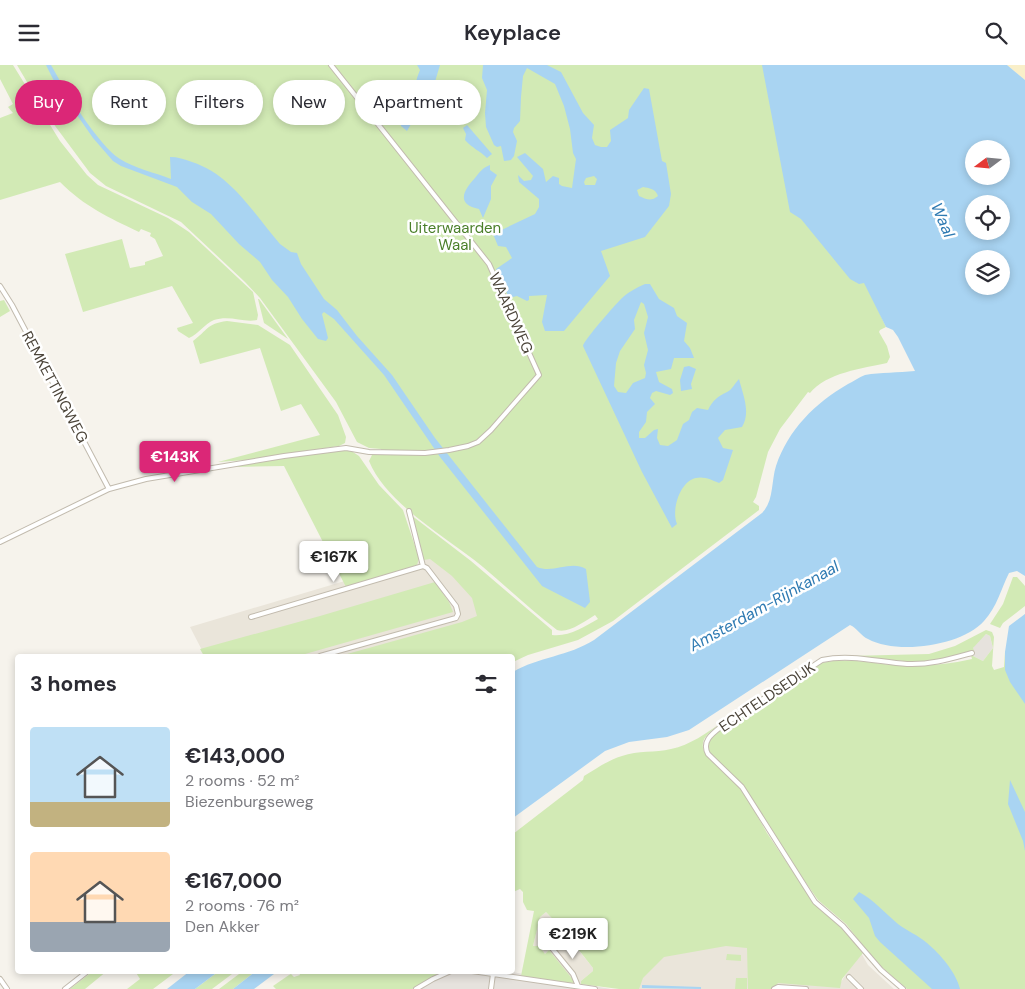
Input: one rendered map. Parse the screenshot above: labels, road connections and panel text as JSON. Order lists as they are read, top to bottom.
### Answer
{
  "streets": {
    "street": ["WAARDWEG", "REMKETTINGWEG", "ECHTELDSEDIJK"]
  },
  "crossings": [
    ["WAARDWEG", "REMKETTINGWEG"]
  ],
  "water": ["Waal", "Amsterdam-Rijnkanaal"],
  "parks": ["Uiterwaarden Waal"],
  "north": "left",
  "page": {
    "header": "Keyplace",
    "chip": [
      "Buy",
      "Rent",
      "Filters",
      "New",
      "Apartment"
    ],
    "price": ["€143K", "€167K", "€219K"],
    "heading": "3 homes",
    "list": [
      {
        "name": "€143,000",
        "note": "2 rooms · 52 m² · Biezenburgseweg"
      },
      {
        "name": "€167,000",
        "note": "2 rooms · 76 m² · Den Akker"
      }
    ]
  }
}
